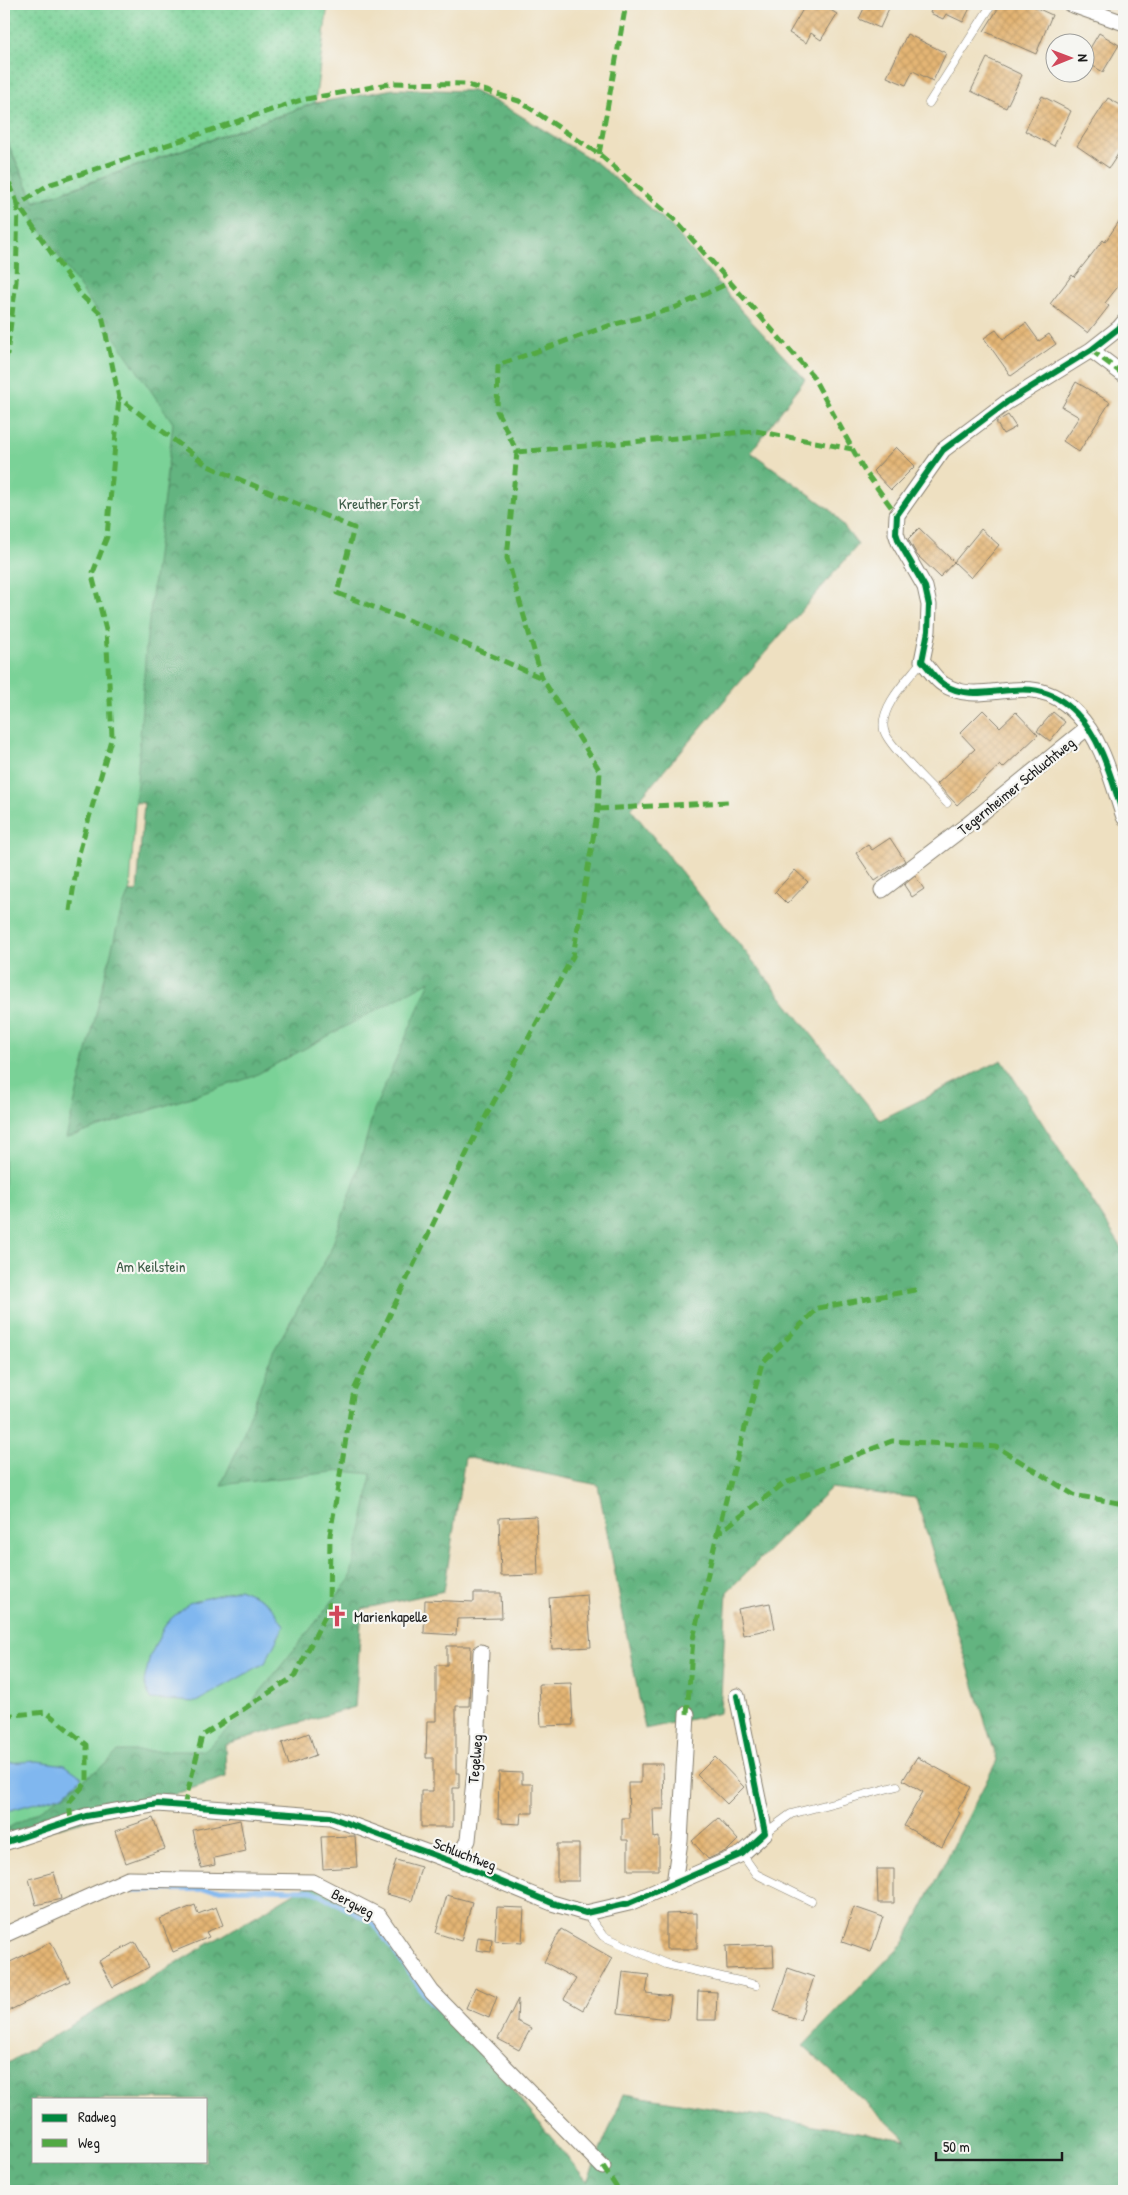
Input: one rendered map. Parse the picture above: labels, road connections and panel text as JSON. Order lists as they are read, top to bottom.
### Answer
{
  "streets": {
    "street": [
      "Tegernheimer Schluchtweg",
      "Tegelweg",
      "Schluchtweg",
      "Bergweg"
    ]
  },
  "crossings": [
    ["Tegelweg", "Schluchtweg"]
  ],
  "parks": ["Kreuther Forst", "Am Keilstein"],
  "places": {
    "church": ["Marienkapelle"]
  },
  "legend": ["Radweg", "Weg"],
  "scale_bar": "50 m",
  "north": "right"
}
